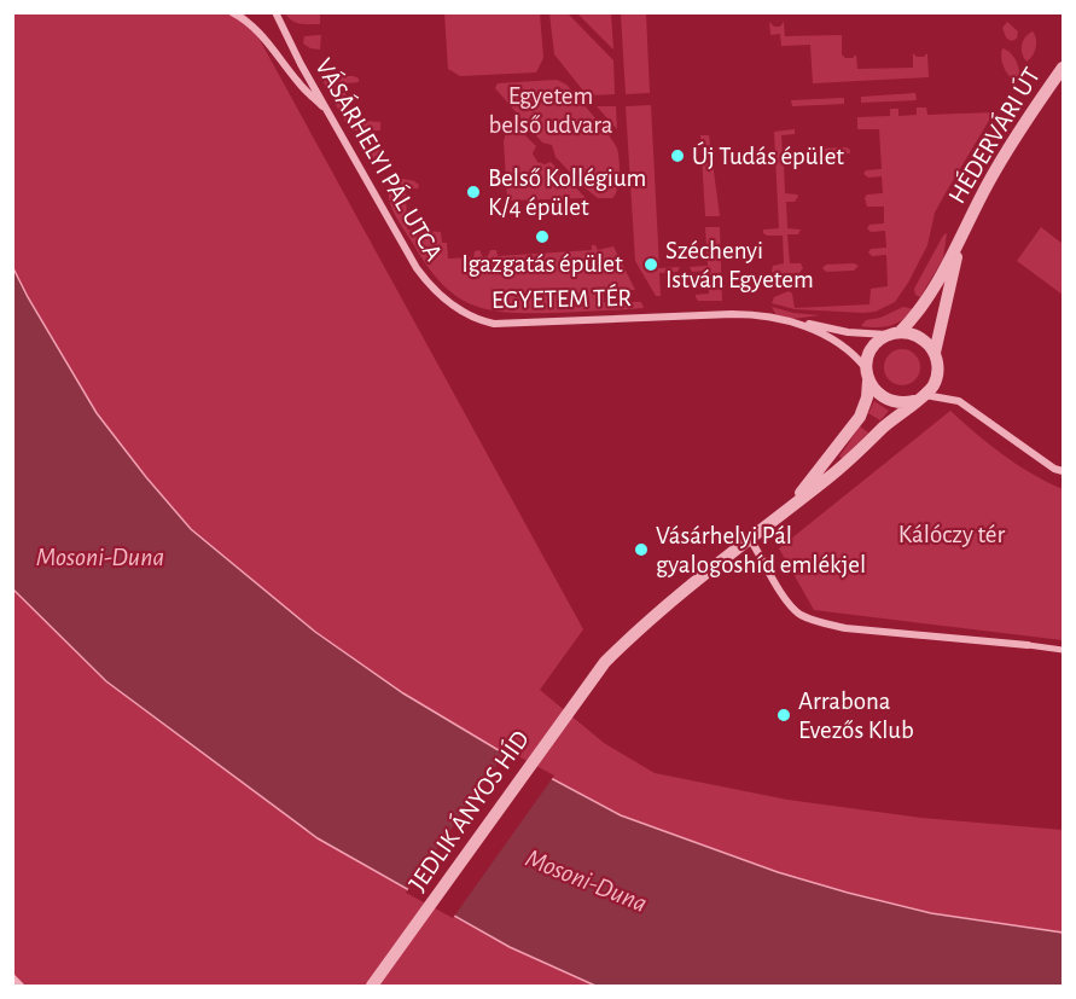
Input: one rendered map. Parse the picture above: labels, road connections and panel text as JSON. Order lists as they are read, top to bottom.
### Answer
{
  "streets": {
    "street": [
      "HÉDERVÁRI ÚT",
      "VÁSÁRHELYI PÁL UTCA",
      "EGYETEM TÉR",
      "JEDLIK ÁNYOS HÍD"
    ]
  },
  "crossings": [
    ["HÉDERVÁRI ÚT", "EGYETEM TÉR"],
    ["VÁSÁRHELYI PÁL UTCA", "EGYETEM TÉR"]
  ],
  "water": ["Mosoni-Duna"],
  "parks": ["Egyetem belső udvara", "Kálóczy tér"],
  "places": [
    "Új Tudás épület",
    "Belső Kollégium K/4 épület",
    "Igazgatás épület",
    "Széchenyi István Egyetem",
    "Vásárhelyi Pál gyalogoshíd emlékjel",
    "Arrabona Evezős Klub"
  ]
}
